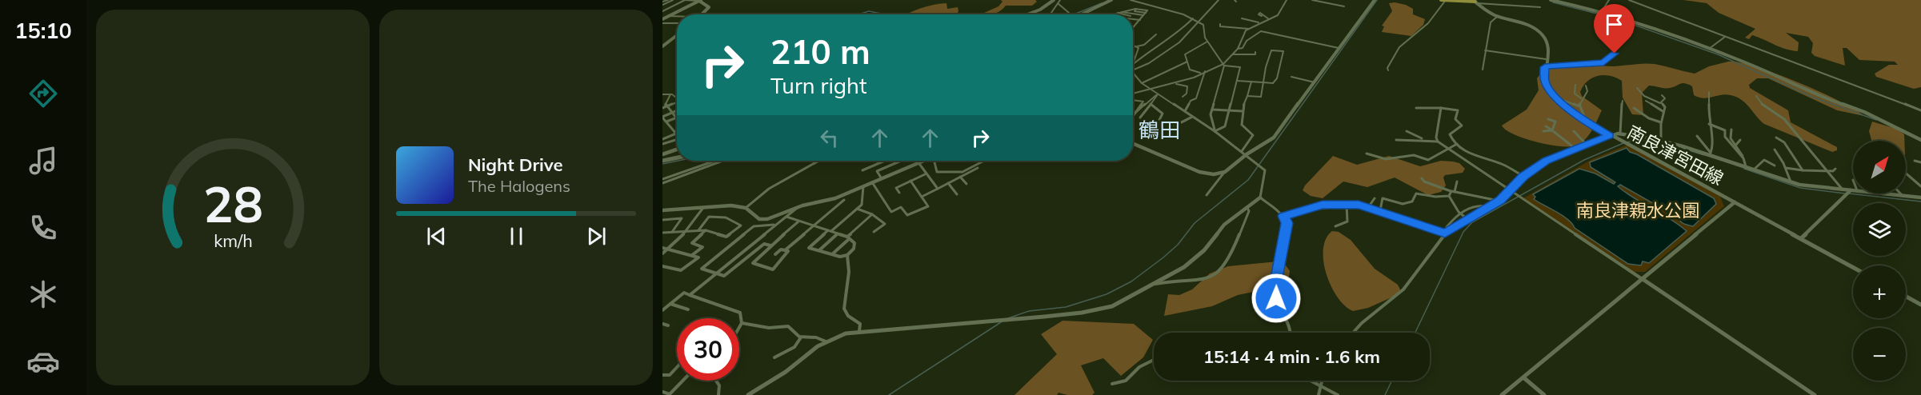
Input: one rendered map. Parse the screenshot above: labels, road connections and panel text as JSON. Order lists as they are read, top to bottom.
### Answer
{
  "streets": {
    "street": ["南良津宮田線"]
  },
  "districts": ["鶴田"],
  "parks": ["南良津親水公園"],
  "north": "top right",
  "page": {
    "tabs": "15:10",
    "turn": ["210 m", "Turn right"],
    "map_buttons": ["+", "−"],
    "song": ["Night Drive", "The Halogens"],
    "limit": "30",
    "trip": "15:14 · 4 min · 1.6 km",
    "gauge": ["28", "km/h"]
  }
}
